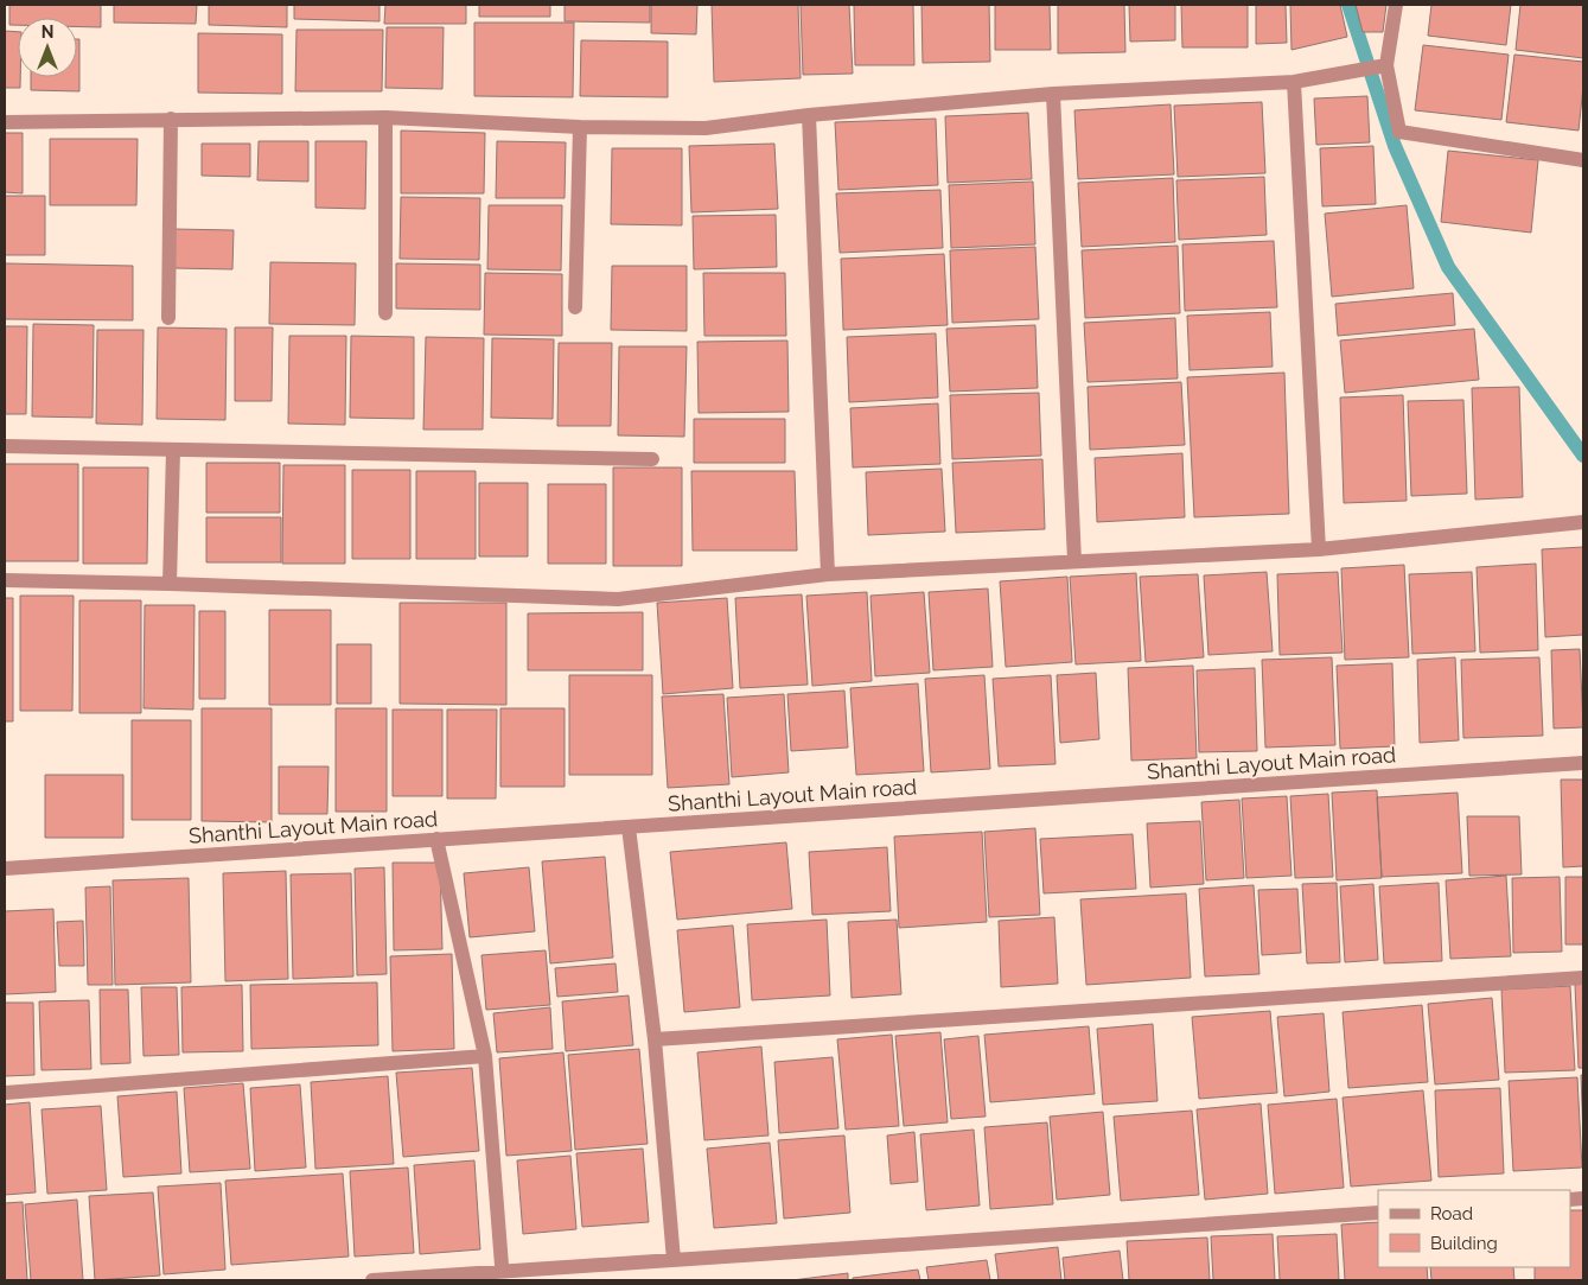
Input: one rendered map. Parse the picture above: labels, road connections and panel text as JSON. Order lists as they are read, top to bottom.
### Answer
{
  "streets": {
    "street": ["Shanthi Layout Main road"]
  },
  "legend": ["Road", "Building"],
  "north": "top"
}
